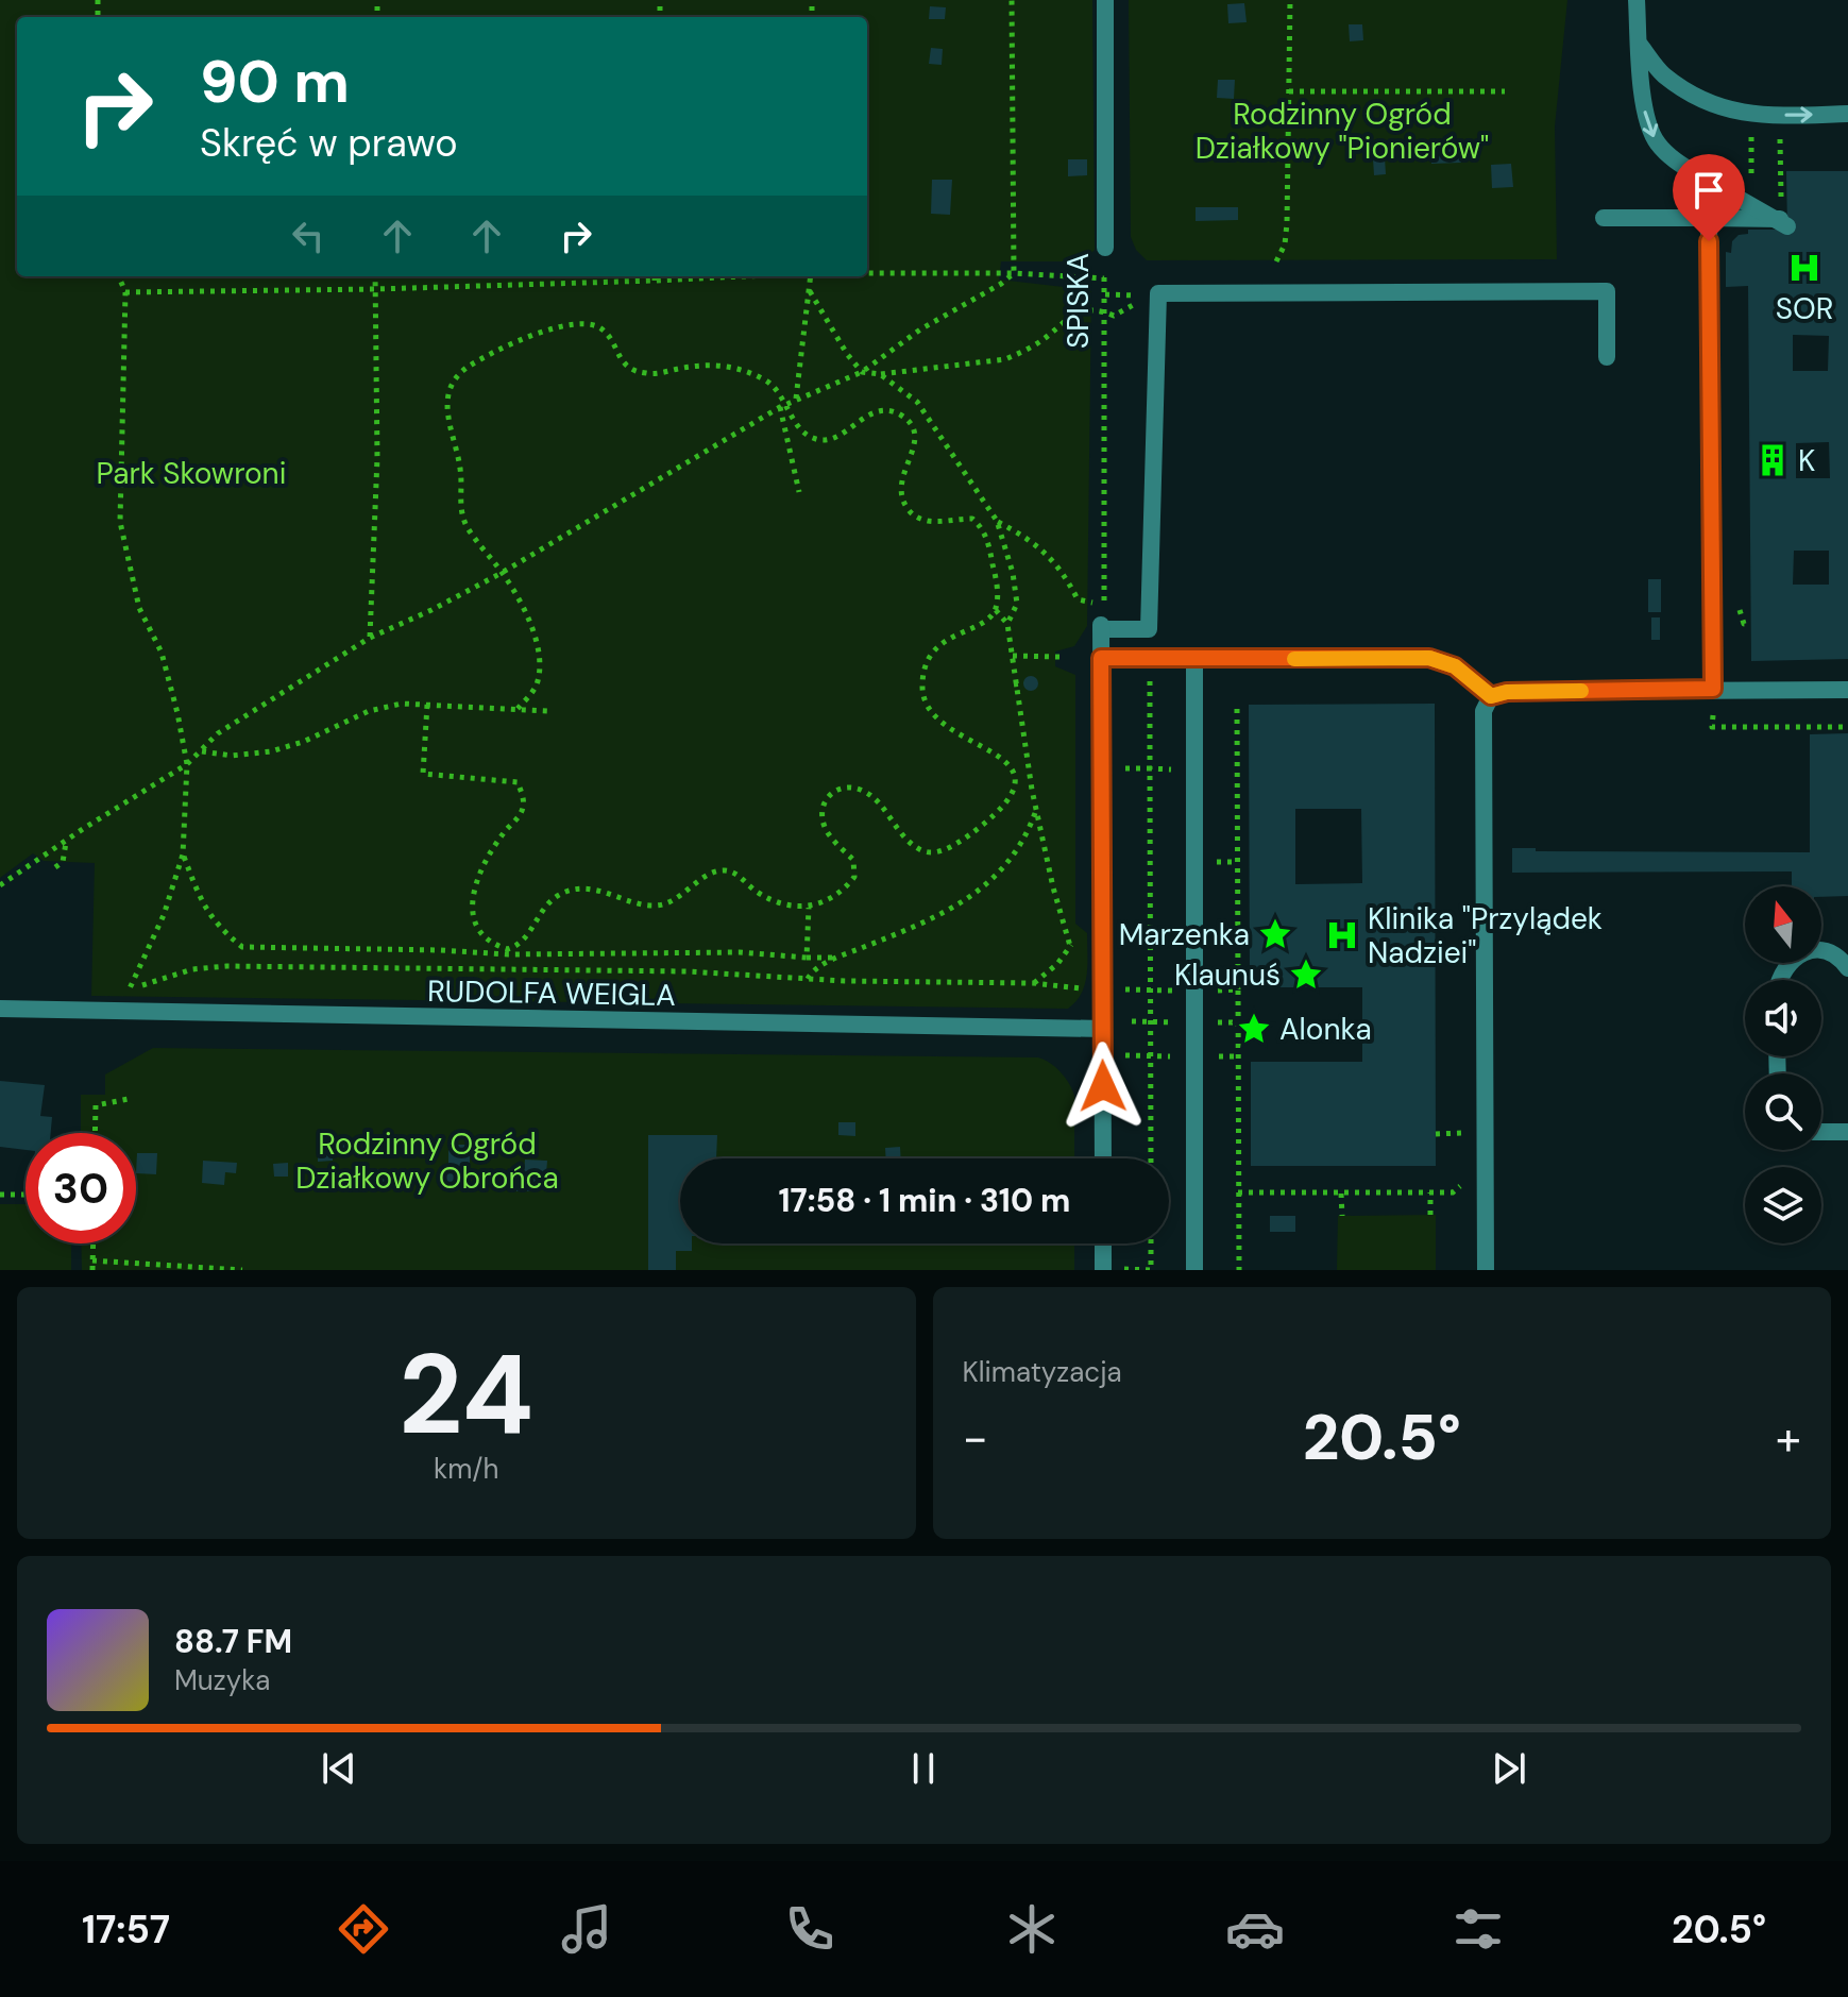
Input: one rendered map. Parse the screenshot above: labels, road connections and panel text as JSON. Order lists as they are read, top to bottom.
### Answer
{
  "streets": {
    "street": ["SPISKA", "RUDOLFA WEIGLA"]
  },
  "parks": ["Rodzinny Ogród Działkowy \"Pionierów\"", "Park Skowroni", "Rodzinny Ogród Działkowy Obrońca"],
  "places": {
    "hospital": ["SOR", "Klinika \"Przylądek Nadziei\""],
    "building": ["K"],
    "place": ["Marzenka", "Klaunuś", "Alonka"]
  },
  "north": "top",
  "page": {
    "turn": ["90 m", "Skręć w prawo"],
    "limit": "30",
    "trip": "17:58 · 1 min · 310 m",
    "tile": [
      ["24", "km/h"],
      "Klimatyzacja"
    ],
    "heat": ["−", "20.5°", "+"],
    "song": ["88.7 FM", "Muzyka"],
    "tabs": ["17:57", "20.5°"]
  }
}
